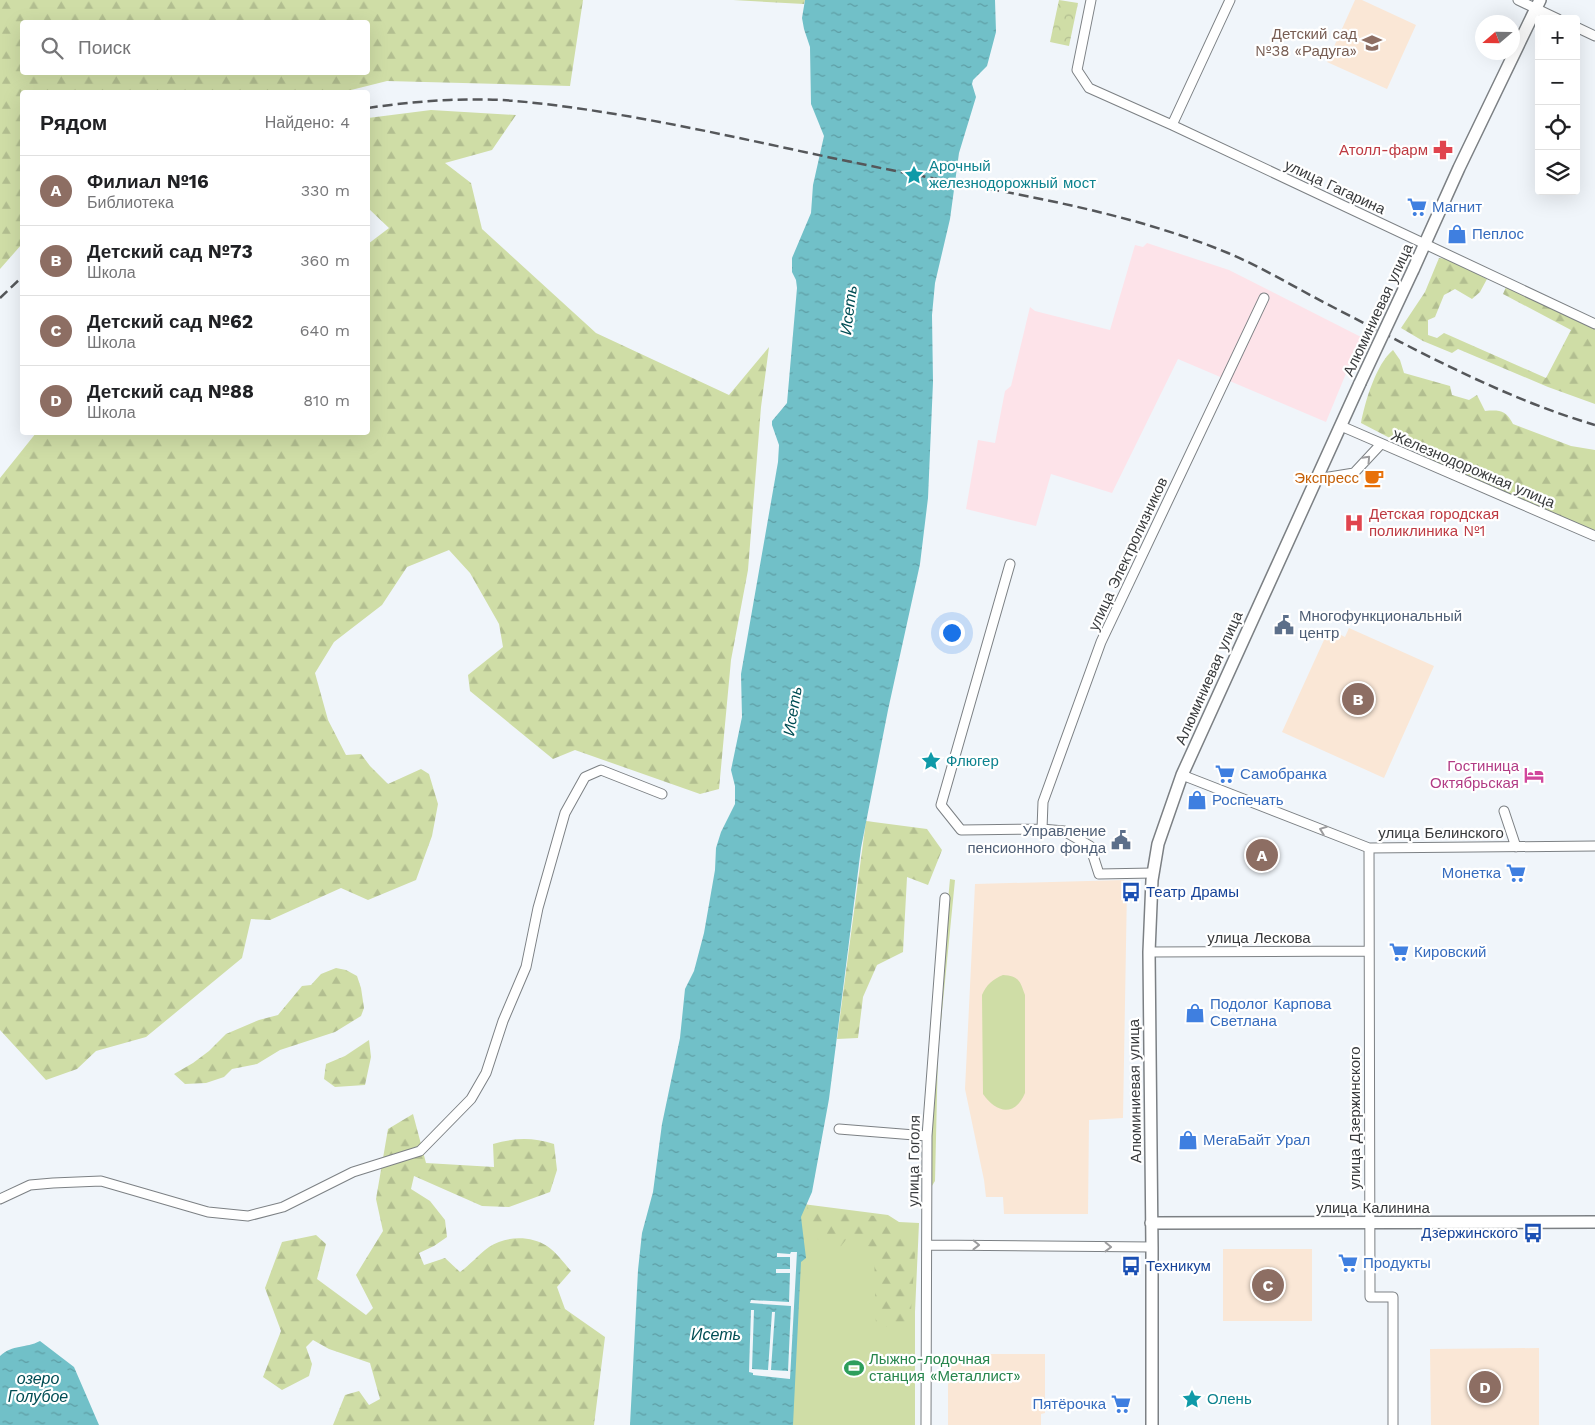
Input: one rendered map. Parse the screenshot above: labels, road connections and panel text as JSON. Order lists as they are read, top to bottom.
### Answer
{
  "streets": {
    "main road": ["Алюминиевая улица", "улица Калинина"],
    "street": [
      "улица Гагарина",
      "Железнодорожная улица",
      "улица Электролизников",
      "улица Белинского",
      "улица Лескова",
      "улица Дзержинского",
      "улица Гоголя"
    ]
  },
  "crossings": [
    ["улица Гагарина", "Алюминиевая улица"],
    ["Алюминиевая улица", "Железнодорожная улица"],
    ["Алюминиевая улица", "улица Белинского"],
    ["Алюминиевая улица", "улица Лескова"],
    ["Алюминиевая улица", "улица Калинина"],
    ["улица Белинского", "улица Дзержинского"],
    ["улица Лескова", "улица Дзержинского"],
    ["улица Дзержинского", "улица Калинина"]
  ],
  "one_way": ["улица Белинского"],
  "water": ["Исеть", "озеро Голубое"],
  "places": {
    "school or university": ["Детский сад №38 «Радуга»"],
    "pharmacy": ["Атолл-фарм"],
    "place": ["Арочный железнодорожный мост", "Флюгер", "Олень"],
    "supermarket": [
      "Магнит",
      "Самобранка",
      "Монетка",
      "Кировский",
      "Продукты",
      "Пятёрочка"
    ],
    "shop": [
      "Пеплос",
      "Роспечать",
      "Подолог Карпова Светлана",
      "МегаБайт Урал"
    ],
    "cafe": ["Экспресс"],
    "hospital": ["Детская городская поликлиника №1"],
    "public building": ["Многофункциональный центр", "Управление пенсионного фонда"],
    "hotel": ["Гостиница Октябрьская"],
    "bus stop": ["Театр Драмы", "Дзержинского", "Техникум"],
    "sports": ["Лыжно-лодочная станция «Металлист»"]
  },
  "north": "left",
  "page": {
    "map_buttons": ["+", "−"],
    "search": "Поиск",
    "heading": ["Рядом", "Найдено: 4"],
    "list": [
      {
        "mark": "A",
        "name": "Филиал №16",
        "note": "Библиотека",
        "value": "330 m"
      },
      {
        "mark": "B",
        "name": "Детский сад №73",
        "note": "Школа",
        "value": "360 m"
      },
      {
        "mark": "C",
        "name": "Детский сад №62",
        "note": "Школа",
        "value": "640 m"
      },
      {
        "mark": "D",
        "name": "Детский сад №88",
        "note": "Школа",
        "value": "810 m"
      }
    ],
    "pins": [
      "B",
      "A",
      "C",
      "D"
    ]
  }
}
